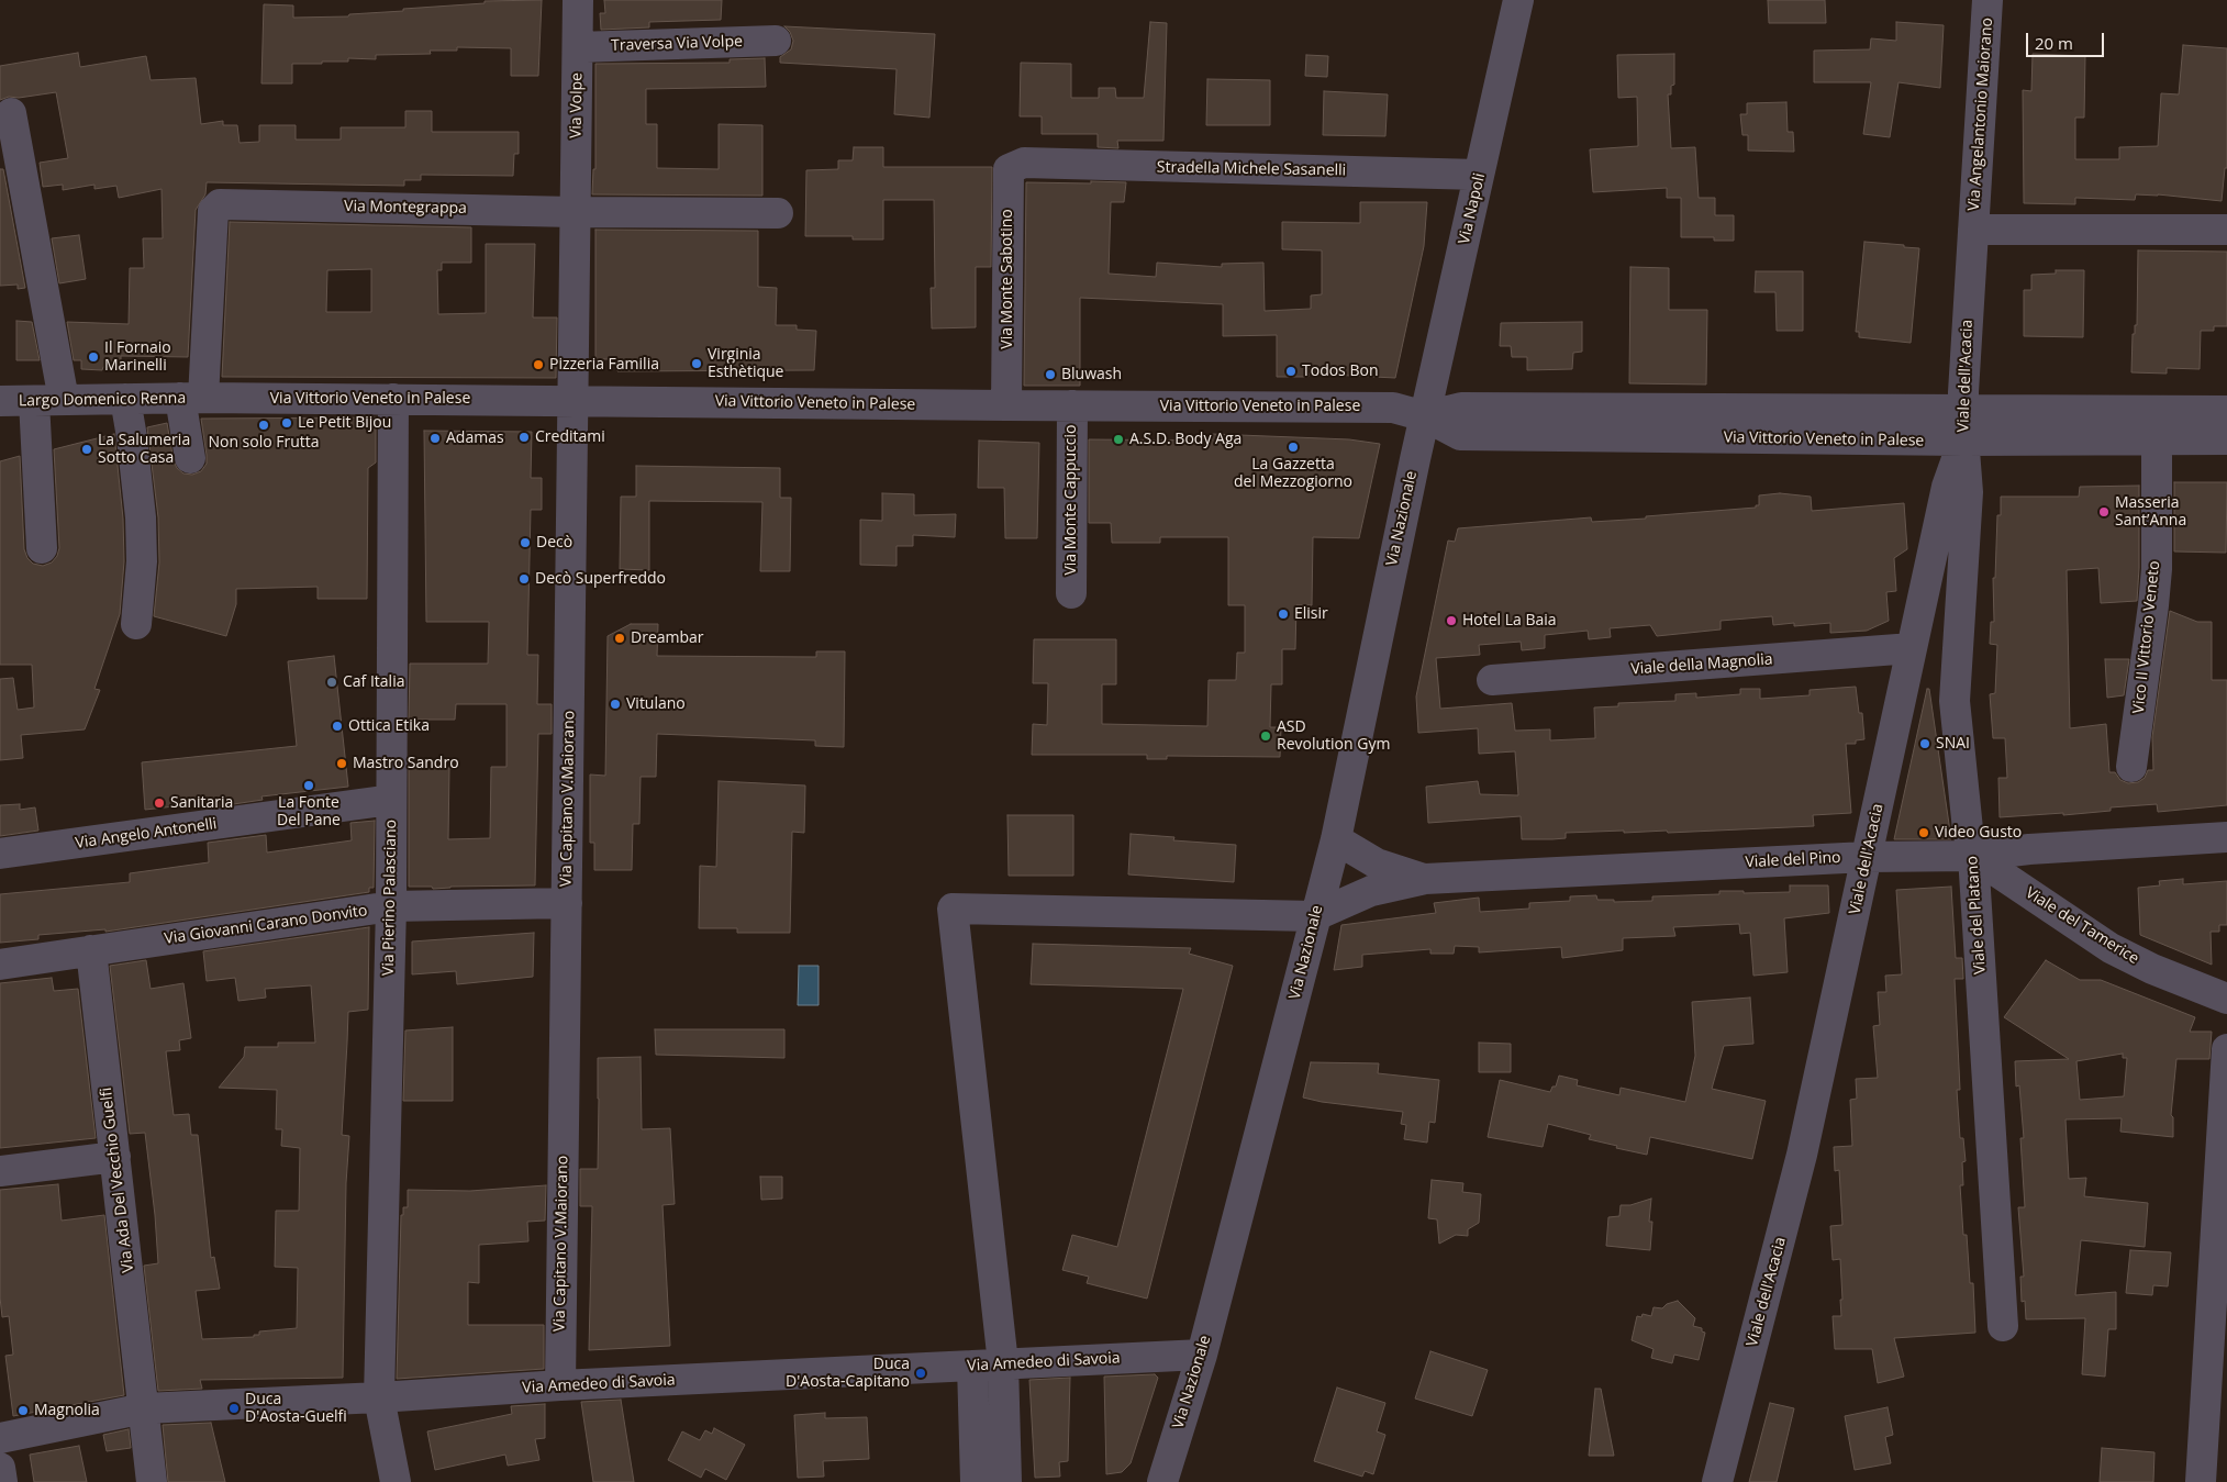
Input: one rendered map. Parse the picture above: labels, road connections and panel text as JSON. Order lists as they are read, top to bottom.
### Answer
{
  "streets": {
    "street": [
      "Traversa Via Volpe",
      "Via Volpe",
      "Via Angelantonio Maiorano",
      "Stradella Michele Sasanelli",
      "Via Montegrappa",
      "Via Napoli",
      "Via Monte Sabotino",
      "Viale dell'Acacia",
      "Via Vittorio Veneto in Palese",
      "Largo Domenico Renna",
      "Via Monte Cappuccio",
      "Via Nazionale",
      "Vico II Vittorio Veneto",
      "Viale della Magnolia",
      "Via Capitano V.Maiorano",
      "Via Angelo Antonelli",
      "Viale del Pino",
      "Via Pierino Palasciano",
      "Viale del Platano",
      "Via Giovanni Carano Donvito",
      "Viale del Tamerice",
      "Via Ada Del Vecchio Guelfi",
      "Via Amedeo di Savoia"
    ]
  },
  "crossings": [
    ["Traversa Via Volpe", "Via Volpe"],
    ["Via Volpe", "Via Montegrappa"],
    ["Via Volpe", "Via Capitano V.Maiorano"],
    ["Via Angelantonio Maiorano", "Viale dell'Acacia"],
    ["Stradella Michele Sasanelli", "Via Napoli"],
    ["Stradella Michele Sasanelli", "Via Monte Sabotino"],
    ["Via Montegrappa", "Via Vittorio Veneto in Palese"],
    ["Via Montegrappa", "Largo Domenico Renna"],
    ["Via Montegrappa", "Via Capitano V.Maiorano"],
    ["Via Napoli", "Via Vittorio Veneto in Palese"],
    ["Via Napoli", "Via Nazionale"],
    ["Via Monte Sabotino", "Via Vittorio Veneto in Palese"],
    ["Viale dell'Acacia", "Via Vittorio Veneto in Palese"],
    ["Viale dell'Acacia", "Viale della Magnolia"],
    ["Viale dell'Acacia", "Viale del Pino"],
    ["Viale dell'Acacia", "Viale del Platano"],
    ["Via Vittorio Veneto in Palese", "Largo Domenico Renna"],
    ["Via Vittorio Veneto in Palese", "Via Monte Cappuccio"],
    ["Via Vittorio Veneto in Palese", "Via Nazionale"],
    ["Via Vittorio Veneto in Palese", "Vico II Vittorio Veneto"],
    ["Via Vittorio Veneto in Palese", "Via Capitano V.Maiorano"],
    ["Via Vittorio Veneto in Palese", "Via Pierino Palasciano"],
    ["Via Vittorio Veneto in Palese", "Viale del Platano"],
    ["Via Nazionale", "Viale del Pino"],
    ["Via Nazionale", "Via Amedeo di Savoia"],
    ["Via Capitano V.Maiorano", "Via Giovanni Carano Donvito"],
    ["Via Capitano V.Maiorano", "Via Amedeo di Savoia"],
    ["Via Angelo Antonelli", "Via Pierino Palasciano"],
    ["Viale del Pino", "Viale del Platano"],
    ["Viale del Pino", "Viale del Tamerice"],
    ["Via Pierino Palasciano", "Via Giovanni Carano Donvito"],
    ["Via Pierino Palasciano", "Via Amedeo di Savoia"],
    ["Viale del Platano", "Viale del Tamerice"],
    ["Via Giovanni Carano Donvito", "Via Ada Del Vecchio Guelfi"],
    ["Via Ada Del Vecchio Guelfi", "Via Amedeo di Savoia"]
  ],
  "places": [
    "Il Fornaio Marinelli",
    "Virginia Esthètique",
    "Pizzeria Familia",
    "Todos Bon",
    "Bluwash",
    "Le Petit Bijou",
    "Non solo Frutta",
    "Creditami",
    "Adamas",
    "A.S.D. Body Aga",
    "La Gazzetta del Mezzogiorno",
    "La Salumeria Sotto Casa",
    "Masseria Sant’Anna",
    "Decò",
    "Decò Superfreddo",
    "Elisir",
    "Hotel La Baia",
    "Dreambar",
    "Caf Italia",
    "Vitulano",
    "Ottica Etika",
    "ASD Revolution Gym",
    "SNAI",
    "Mastro Sandro",
    "La Fonte Del Pane",
    "Sanitaria",
    "Video Gusto",
    "Duca D'Aosta-Capitano",
    "Duca D'Aosta-Guelfi",
    "Magnolia"
  ],
  "scale_bar": "20 m"
}
